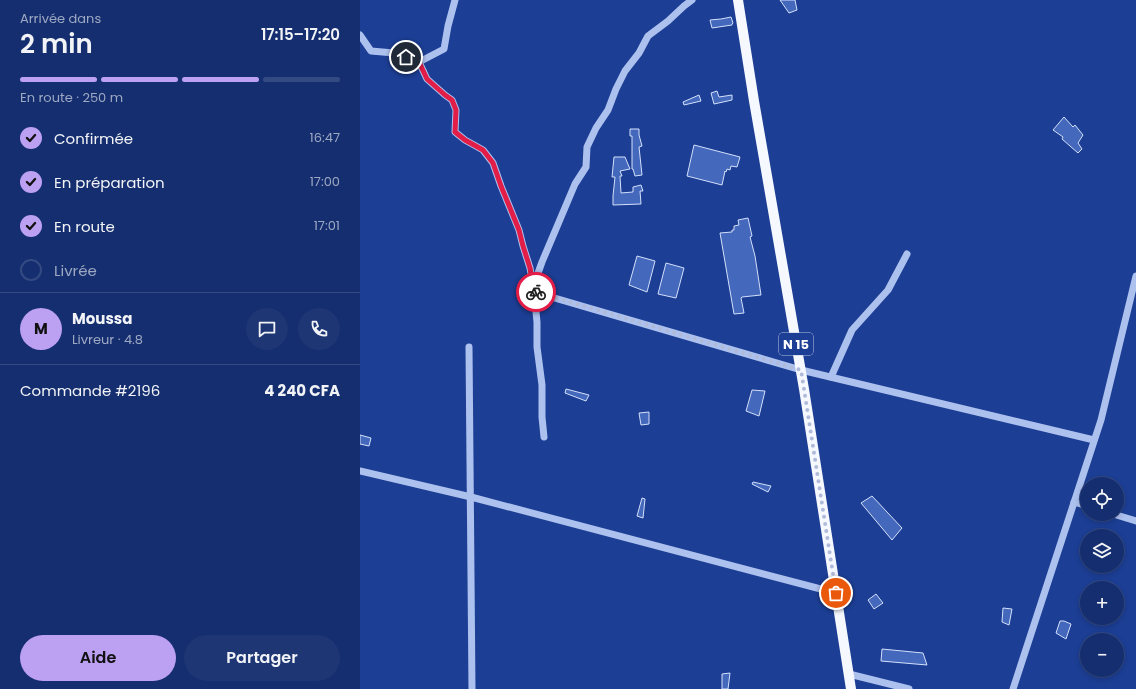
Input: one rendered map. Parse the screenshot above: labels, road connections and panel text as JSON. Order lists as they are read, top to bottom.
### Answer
{
  "streets": {
    "main road": ["N 15"]
  },
  "page": {
    "heading": ["2 min", "Arrivée dans", "17:15–17:20"],
    "panel": [
      "Moussa",
      "Livreur · 4.8",
      "Commande #2196",
      "4 240 CFA"
    ],
    "bar": "En route · 250 m",
    "list": [
      ["Confirmée", "16:47"],
      ["En préparation", "17:00"],
      ["En route", "17:01"],
      "Livrée"
    ],
    "round": "M",
    "map_buttons": ["+", "−"],
    "buttons": ["Aide", "Partager"]
  }
}
